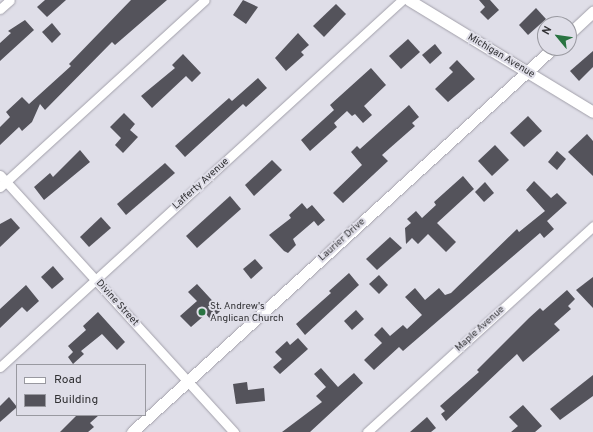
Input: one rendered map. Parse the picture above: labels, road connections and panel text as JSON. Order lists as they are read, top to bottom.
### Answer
{
  "streets": {
    "street": [
      "Michigan Avenue",
      "Lafferty Avenue",
      "Laurier Drive",
      "Divine Street",
      "Maple Avenue"
    ]
  },
  "crossings": [
    ["Michigan Avenue", "Laurier Drive"],
    ["Lafferty Avenue", "Divine Street"],
    ["Laurier Drive", "Divine Street"]
  ],
  "places": ["St. Andrew's Anglican Church"],
  "legend": ["Road", "Building"],
  "north": "top left"
}
